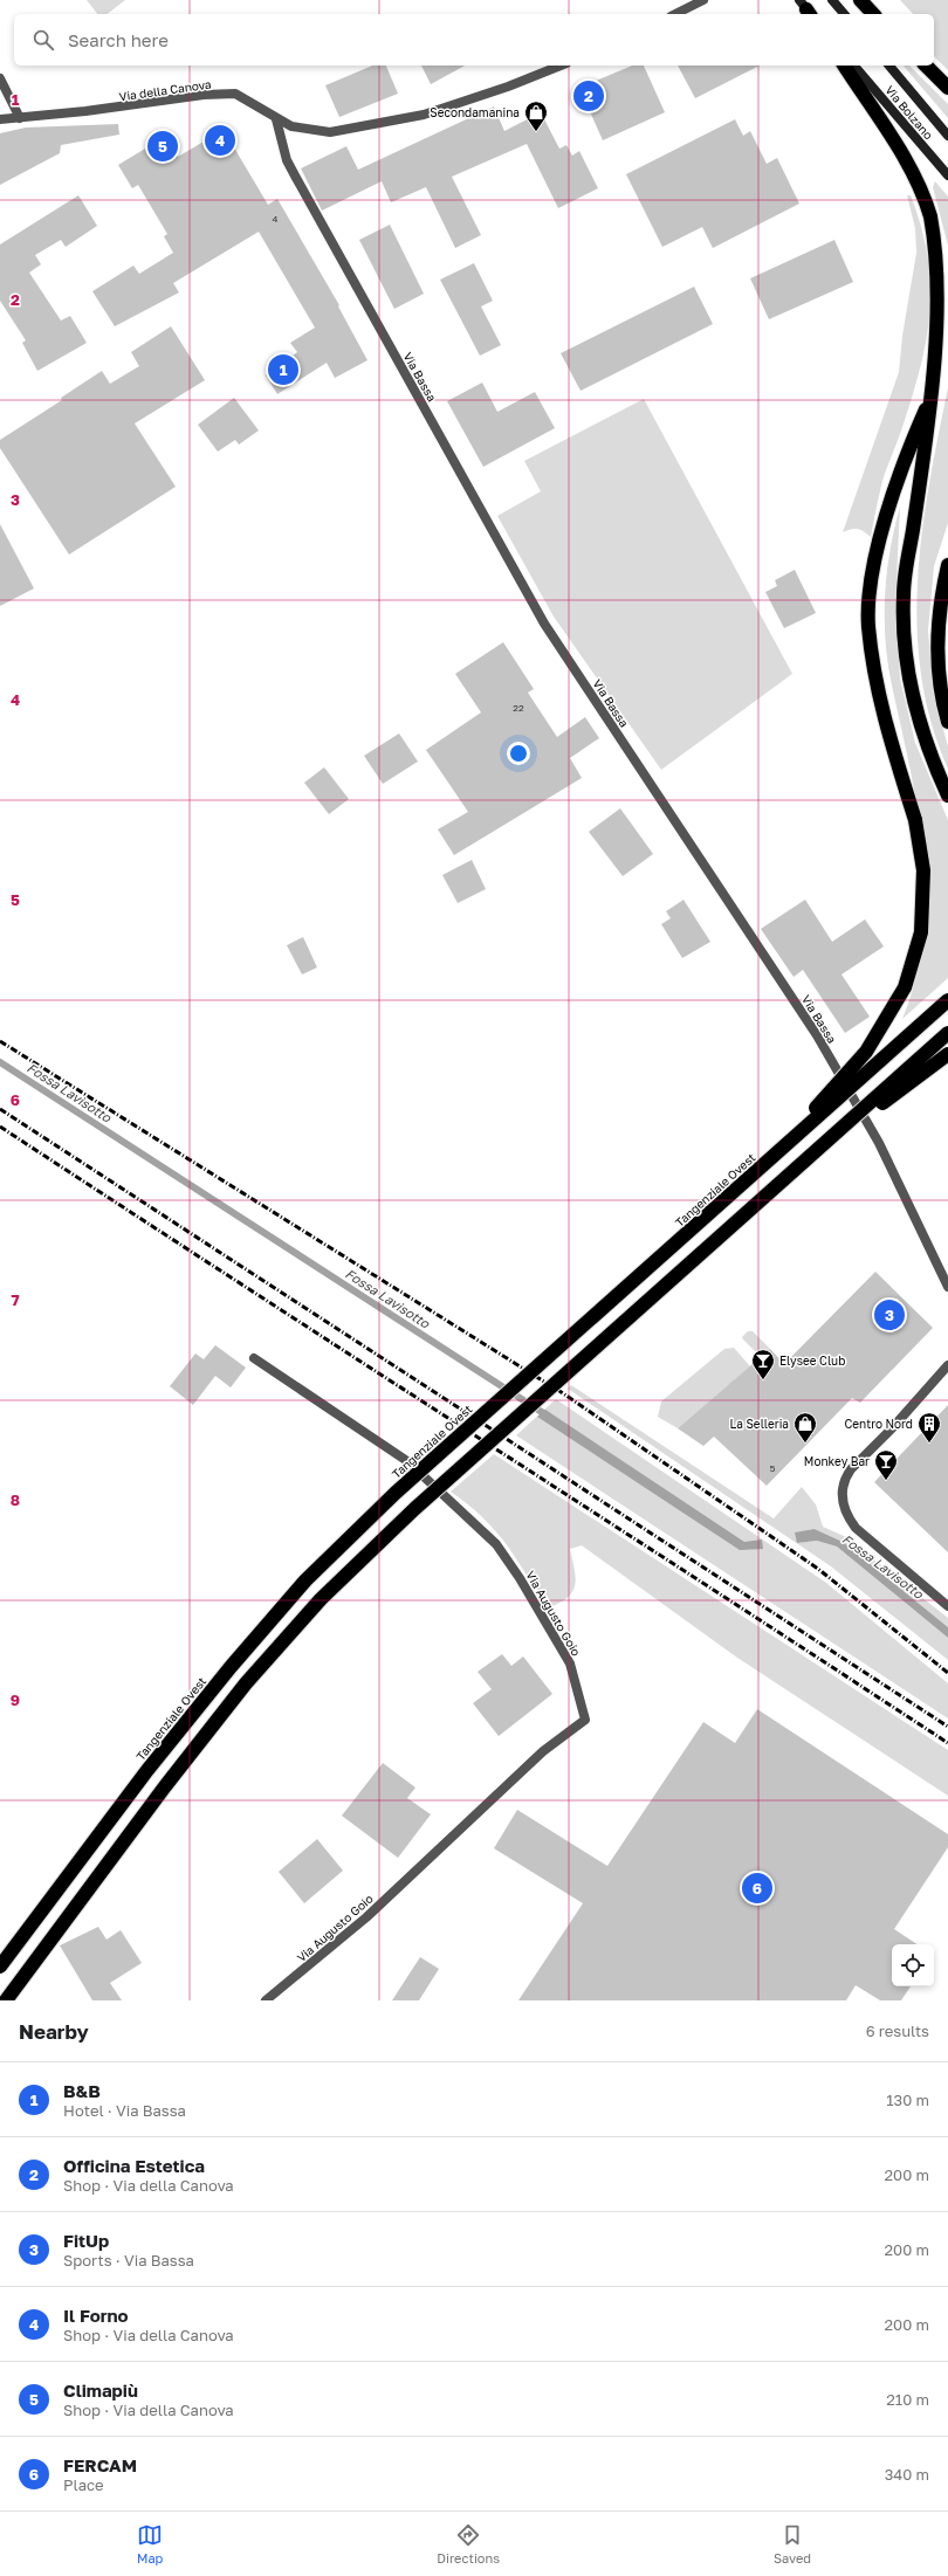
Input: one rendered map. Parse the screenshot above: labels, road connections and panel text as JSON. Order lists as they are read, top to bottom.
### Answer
{
  "streets": {
    "highway": ["Tangenziale Ovest"],
    "main road": ["Via Bolzano"],
    "street": ["Via della Canova", "Via Bassa", "Via Augusto Goio"]
  },
  "crossings": [
    ["Via della Canova", "Via Bassa"]
  ],
  "water": ["Fossa Lavisotto"],
  "places": {
    "shop": ["Secondamanina", "La Selleria"],
    "bar": ["Elysee Club", "Monkey Bar"],
    "building": ["Centro Nord"]
  },
  "house_numbers": ["4", "22", "5"],
  "page": {
    "search": "Search here",
    "pins": [
      "2",
      "4",
      "5",
      "1",
      "3",
      "6"
    ],
    "heading": ["Nearby", "6 results"],
    "list": [
      {
        "mark": "1",
        "name": "B&B",
        "note": "Hotel · Via Bassa",
        "value": "130 m"
      },
      {
        "mark": "2",
        "name": "Officina Estetica",
        "note": "Shop · Via della Canova",
        "value": "200 m"
      },
      {
        "mark": "3",
        "name": "FitUp",
        "note": "Sports · Via Bassa",
        "value": "200 m"
      },
      {
        "mark": "4",
        "name": "Il Forno",
        "note": "Shop · Via della Canova",
        "value": "200 m"
      },
      {
        "mark": "5",
        "name": "Climapiù",
        "note": "Shop · Via della Canova",
        "value": "210 m"
      },
      {
        "mark": "6",
        "name": "FERCAM",
        "note": "Place",
        "value": "340 m"
      }
    ],
    "nav": ["Map", "Directions", "Saved"]
  },
  "grid": {
    "rows": [
      "1",
      "2",
      "3",
      "4",
      "5",
      "6",
      "7",
      "8",
      "9"
    ]
  }
}
